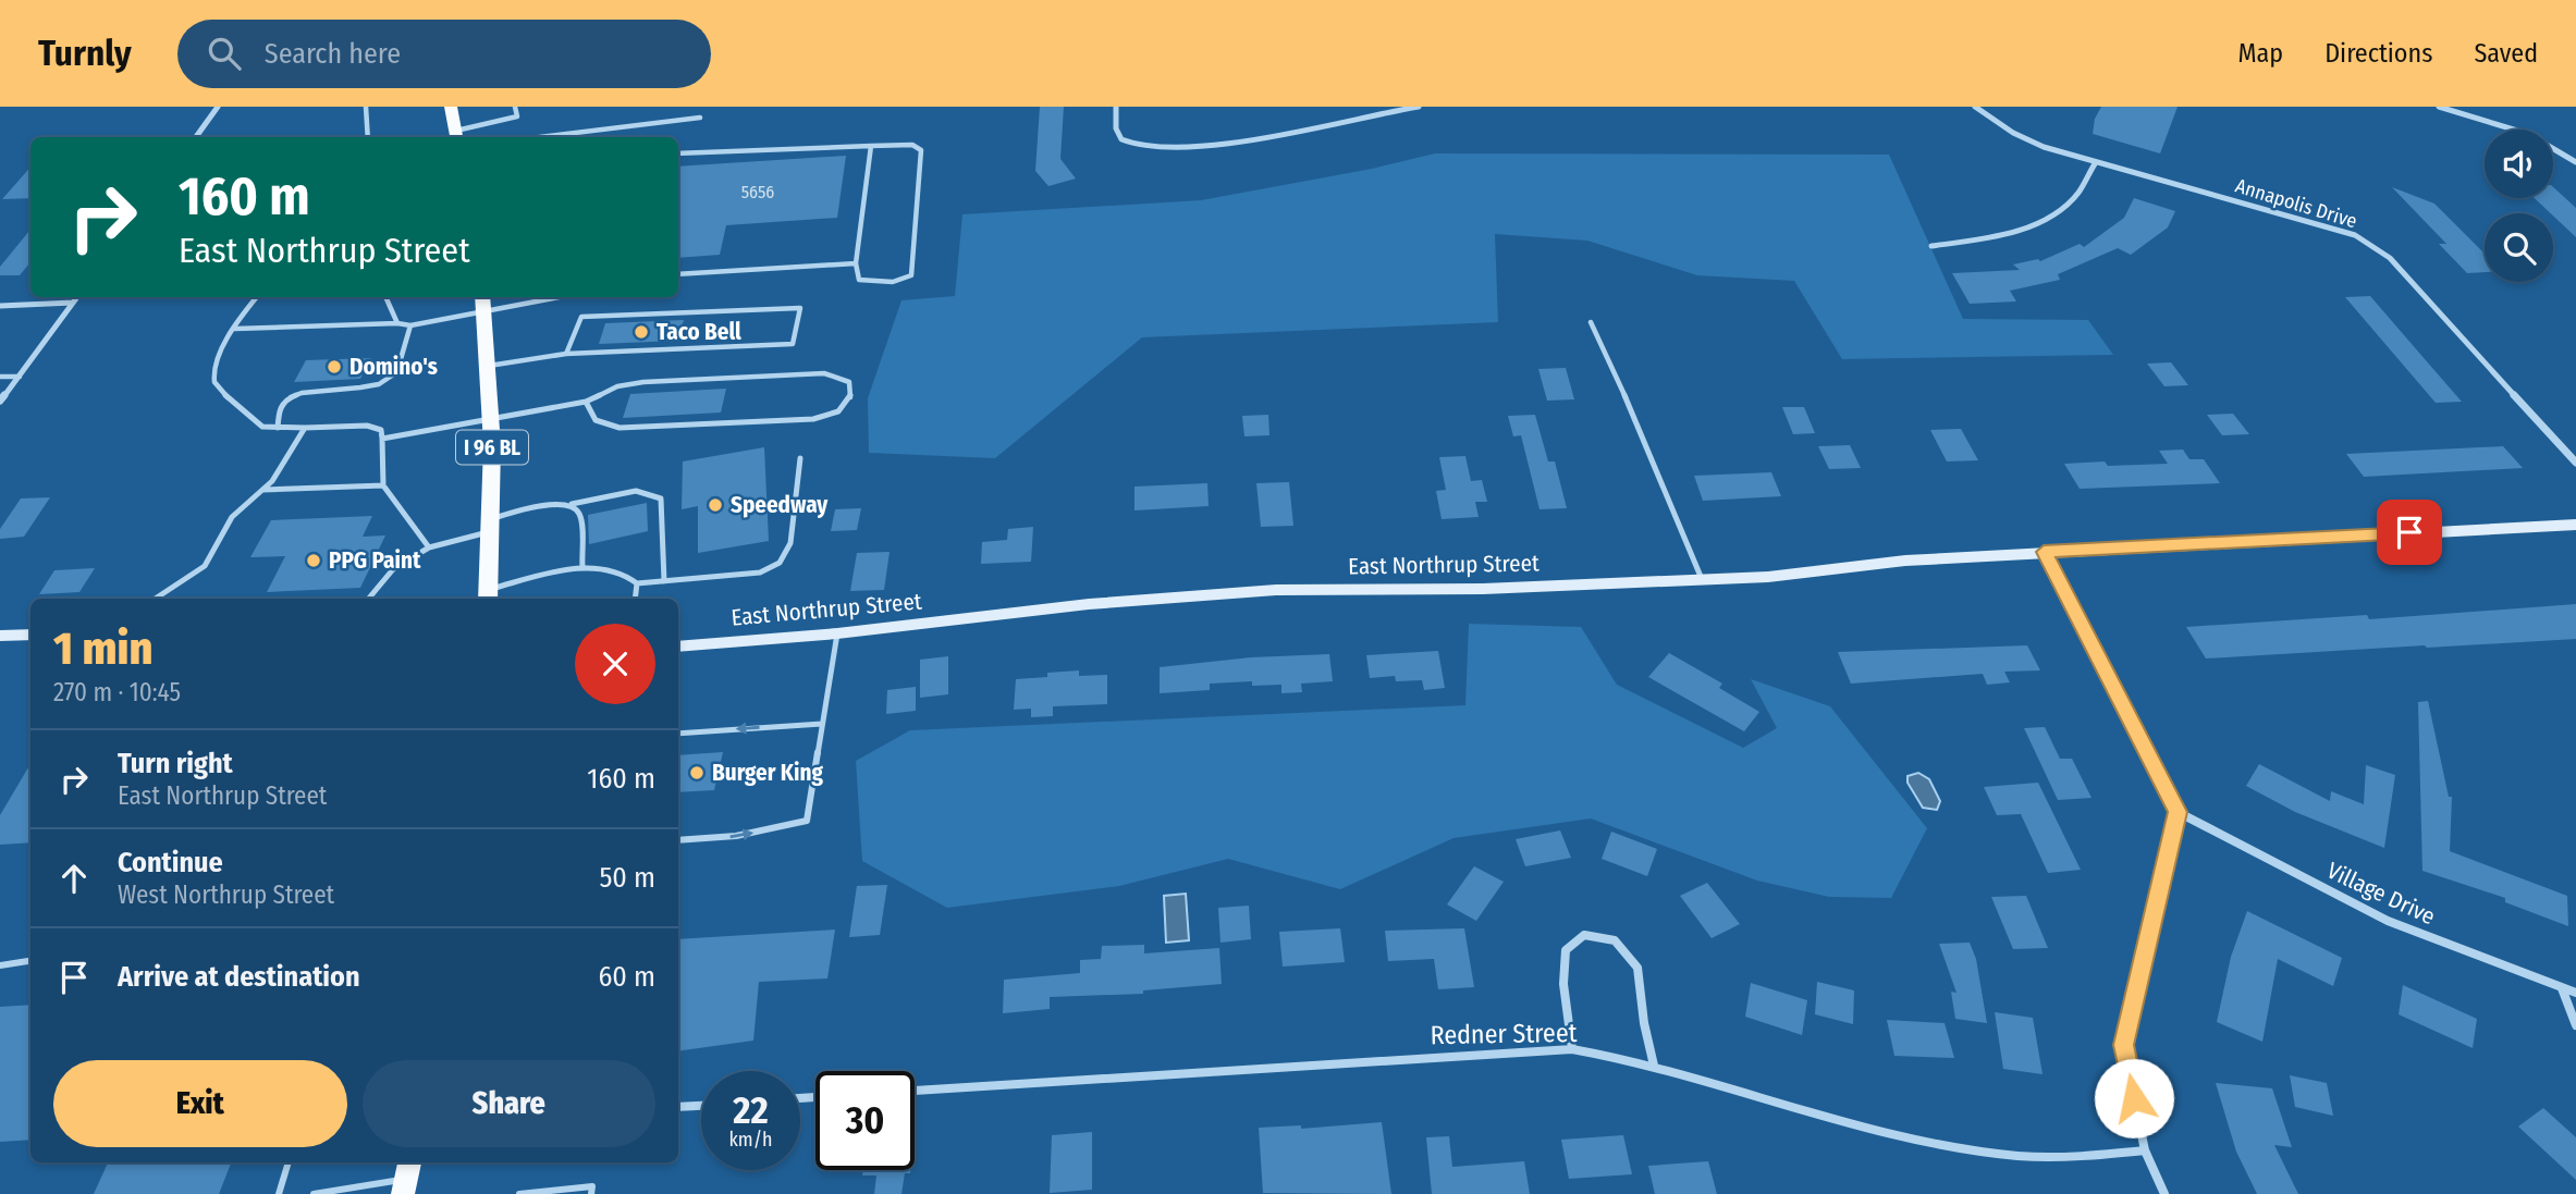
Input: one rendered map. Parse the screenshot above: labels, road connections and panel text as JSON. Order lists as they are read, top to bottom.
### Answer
{
  "streets": {
    "main road": ["I 96 BL"],
    "street": [
      "Annapolis Drive",
      "East Northrup Street",
      "Village Drive",
      "Redner Street"
    ]
  },
  "places": [
    "Taco Bell",
    "Domino's",
    "Speedway",
    "PPG Paint",
    "Burger King"
  ],
  "house_numbers": ["5656"],
  "page": {
    "header": "Turnly",
    "search": "Search here",
    "nav": ["Map", "Directions", "Saved"],
    "turn": ["160 m", "East Northrup Street"],
    "heading": ["1 min", "270 m · 10:45"],
    "list": [
      {
        "name": "Turn right",
        "note": "East Northrup Street",
        "value": "160 m"
      },
      {
        "name": "Continue",
        "note": "West Northrup Street",
        "value": "50 m"
      },
      {
        "name": "Arrive at destination",
        "value": "60 m"
      }
    ],
    "buttons": ["Exit", "Share"],
    "speed": "22 km/h",
    "limit": "30"
  }
}
